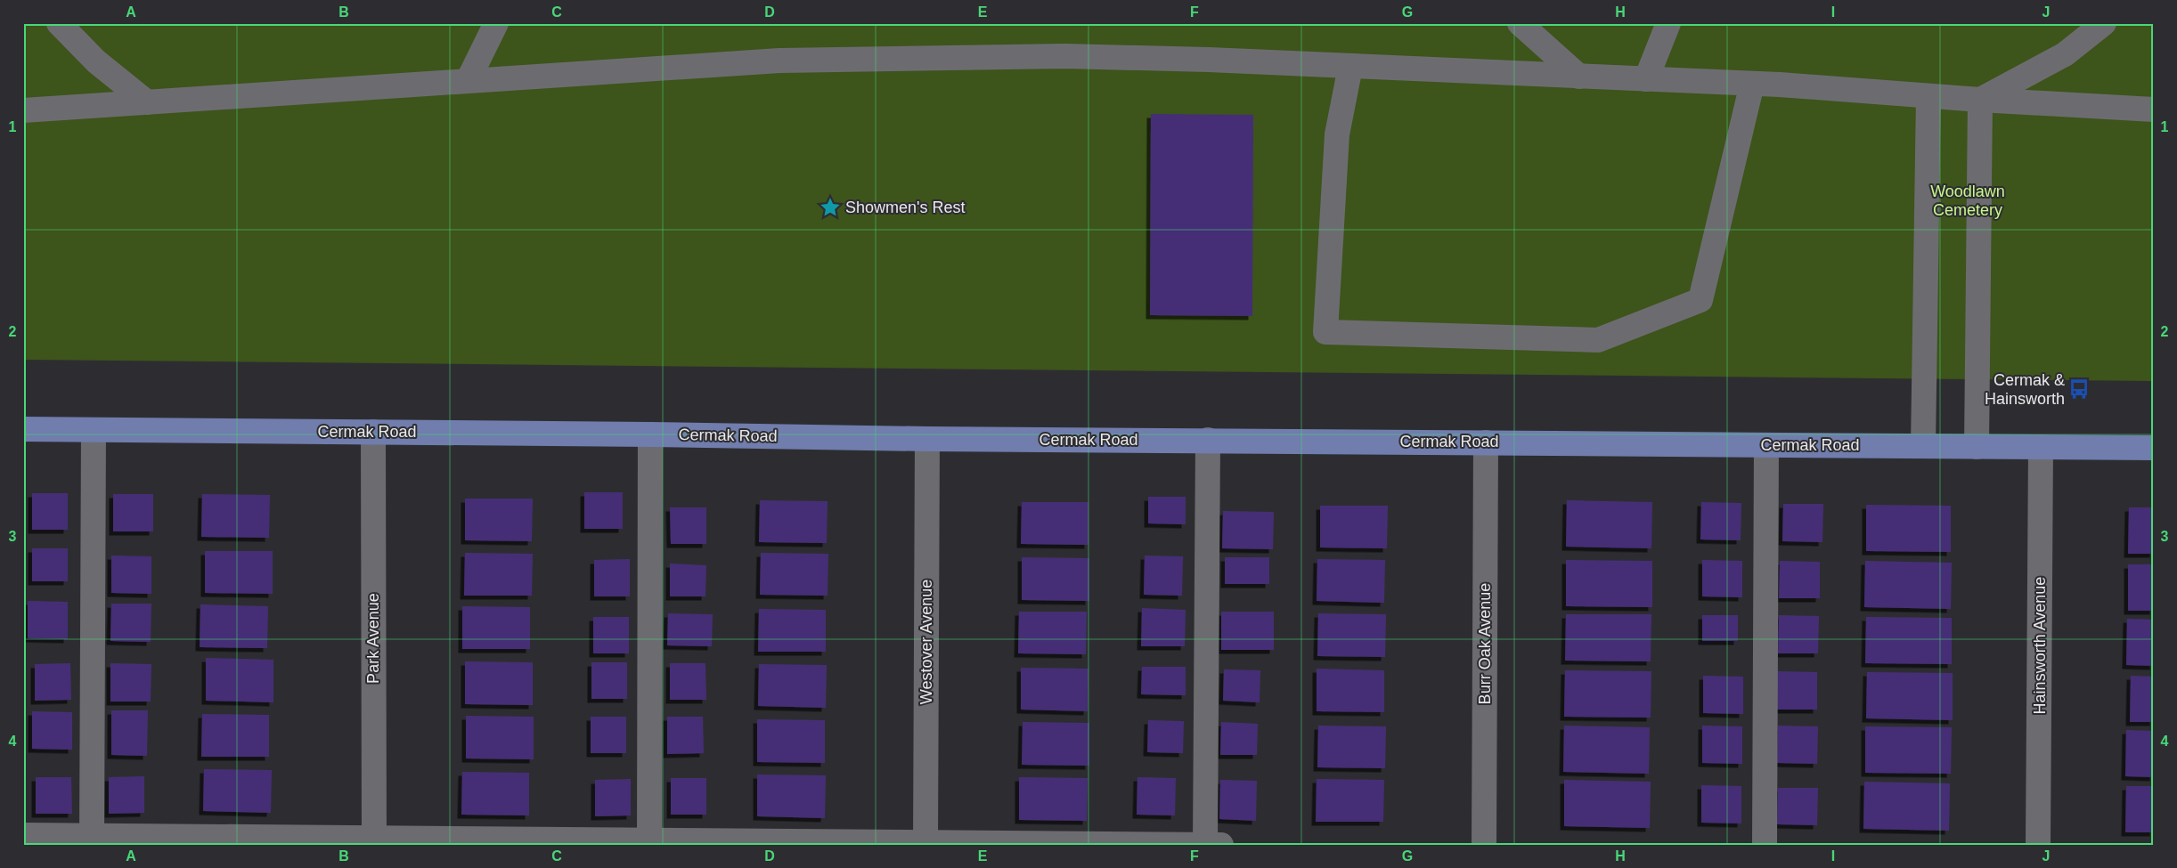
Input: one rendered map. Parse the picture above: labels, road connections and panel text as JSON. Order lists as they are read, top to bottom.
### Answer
{
  "streets": {
    "main road": ["Cermak Road"],
    "street": [
      "Park Avenue",
      "Westover Avenue",
      "Burr Oak Avenue",
      "Hainsworth Avenue"
    ]
  },
  "crossings": [
    ["Cermak Road", "Park Avenue"],
    ["Cermak Road", "Westover Avenue"],
    ["Cermak Road", "Burr Oak Avenue"],
    ["Cermak Road", "Hainsworth Avenue"]
  ],
  "parks": ["Woodlawn Cemetery"],
  "places": {
    "place": ["Showmen's Rest"],
    "bus stop": ["Cermak & Hainsworth"]
  },
  "grid": {
    "columns": [
      "A",
      "B",
      "C",
      "D",
      "E",
      "F",
      "G",
      "H",
      "I",
      "J"
    ],
    "rows": [
      "1",
      "2",
      "3",
      "4"
    ]
  }
}
